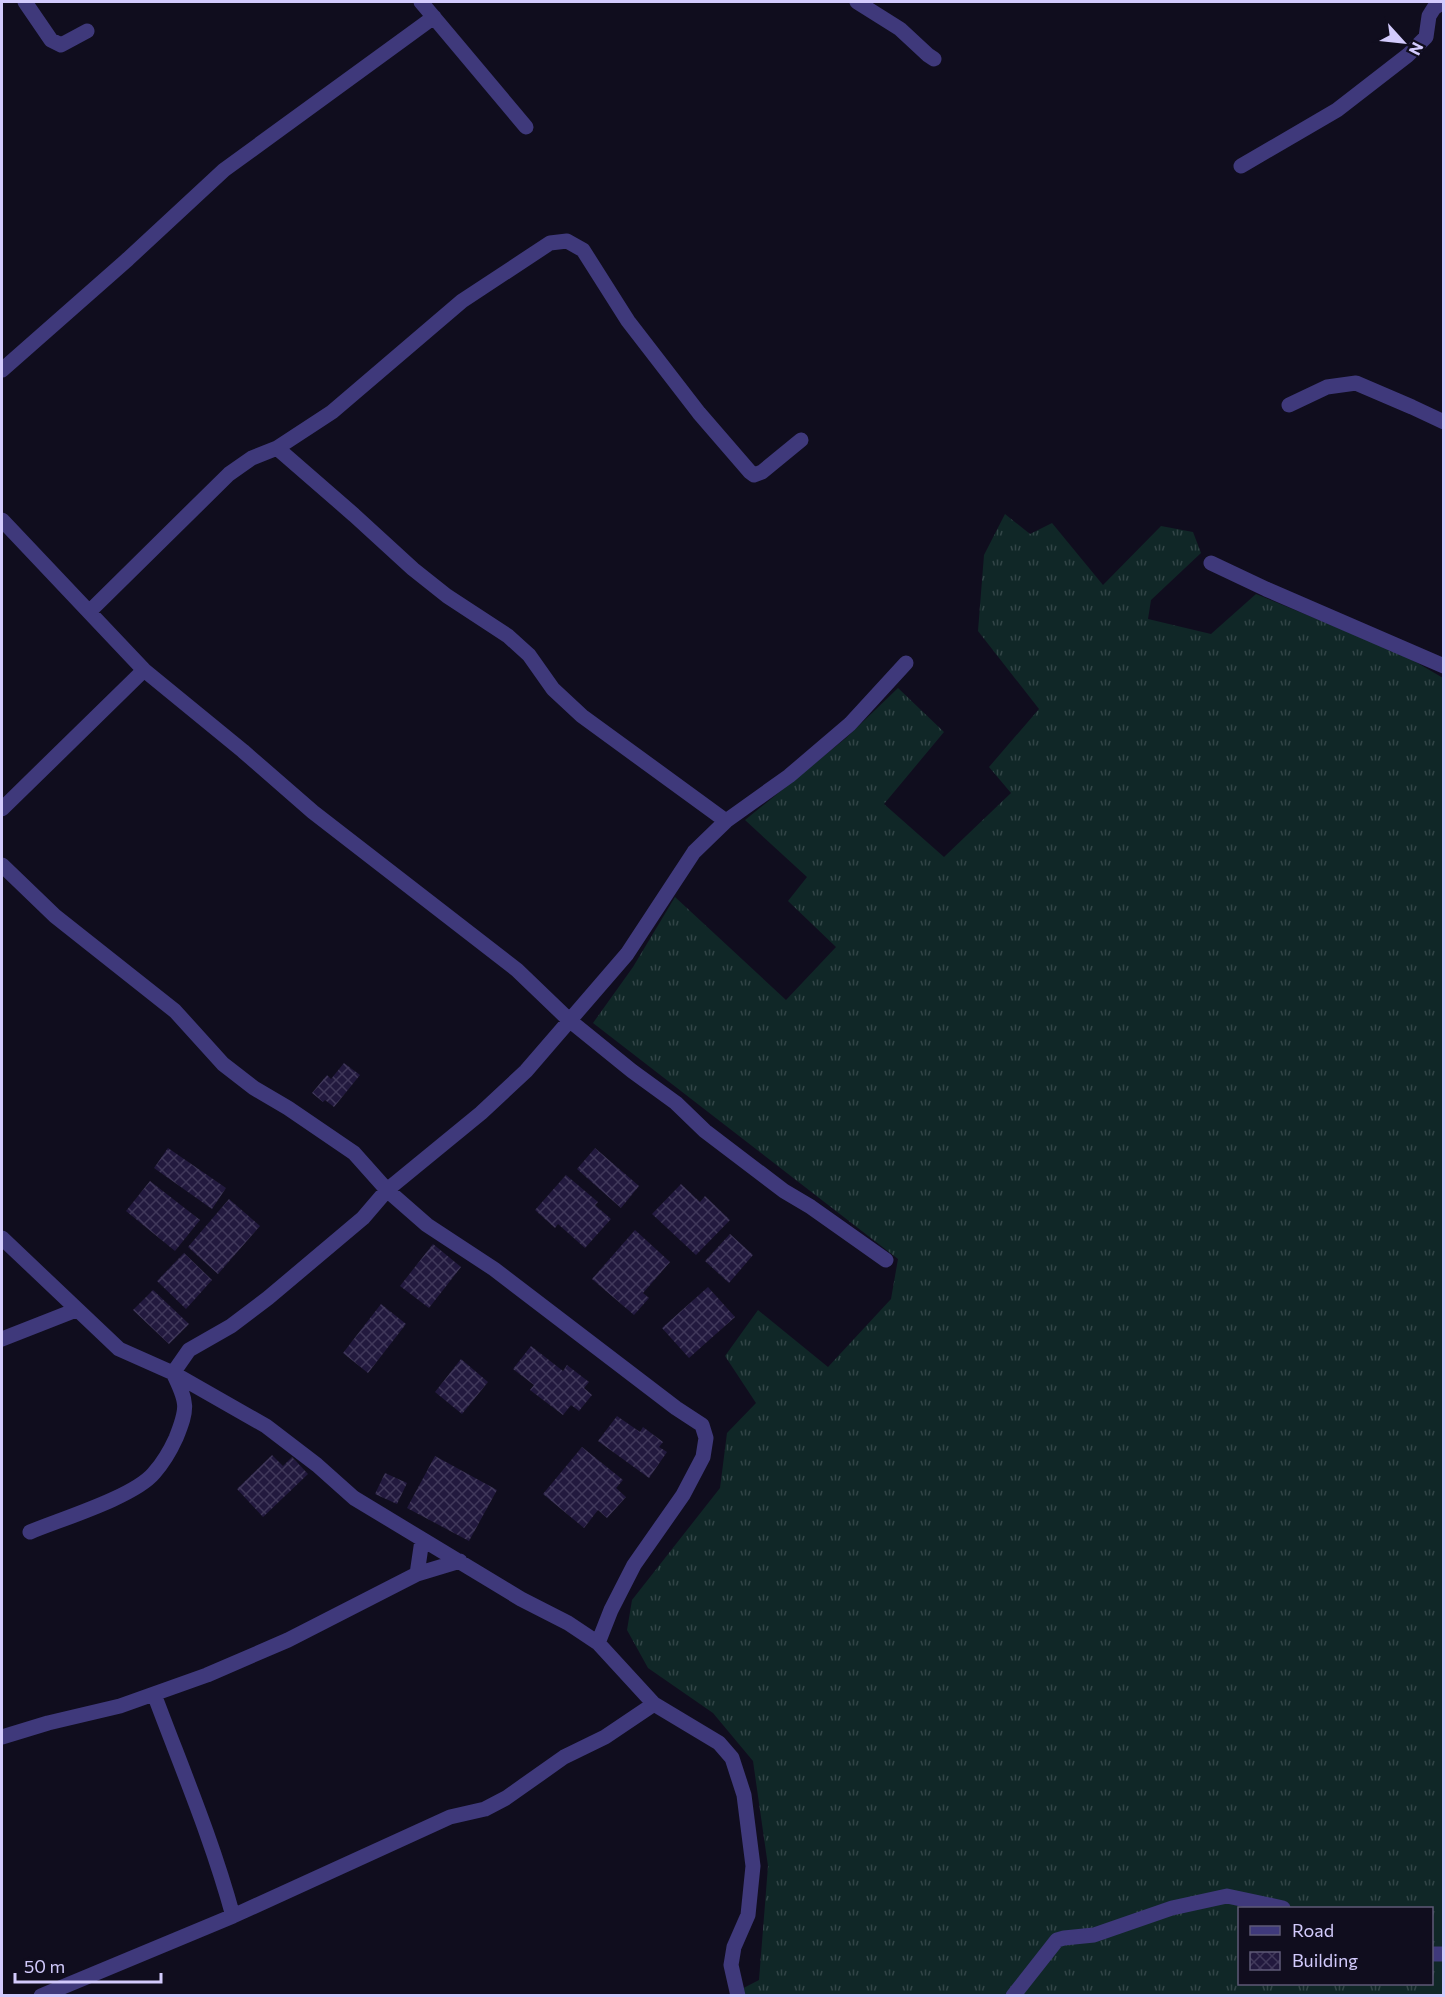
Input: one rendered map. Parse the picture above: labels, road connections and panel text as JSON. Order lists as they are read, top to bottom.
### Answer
{
  "legend": ["Road", "Building"],
  "scale_bar": "50 m",
  "north": "bottom right"
}
